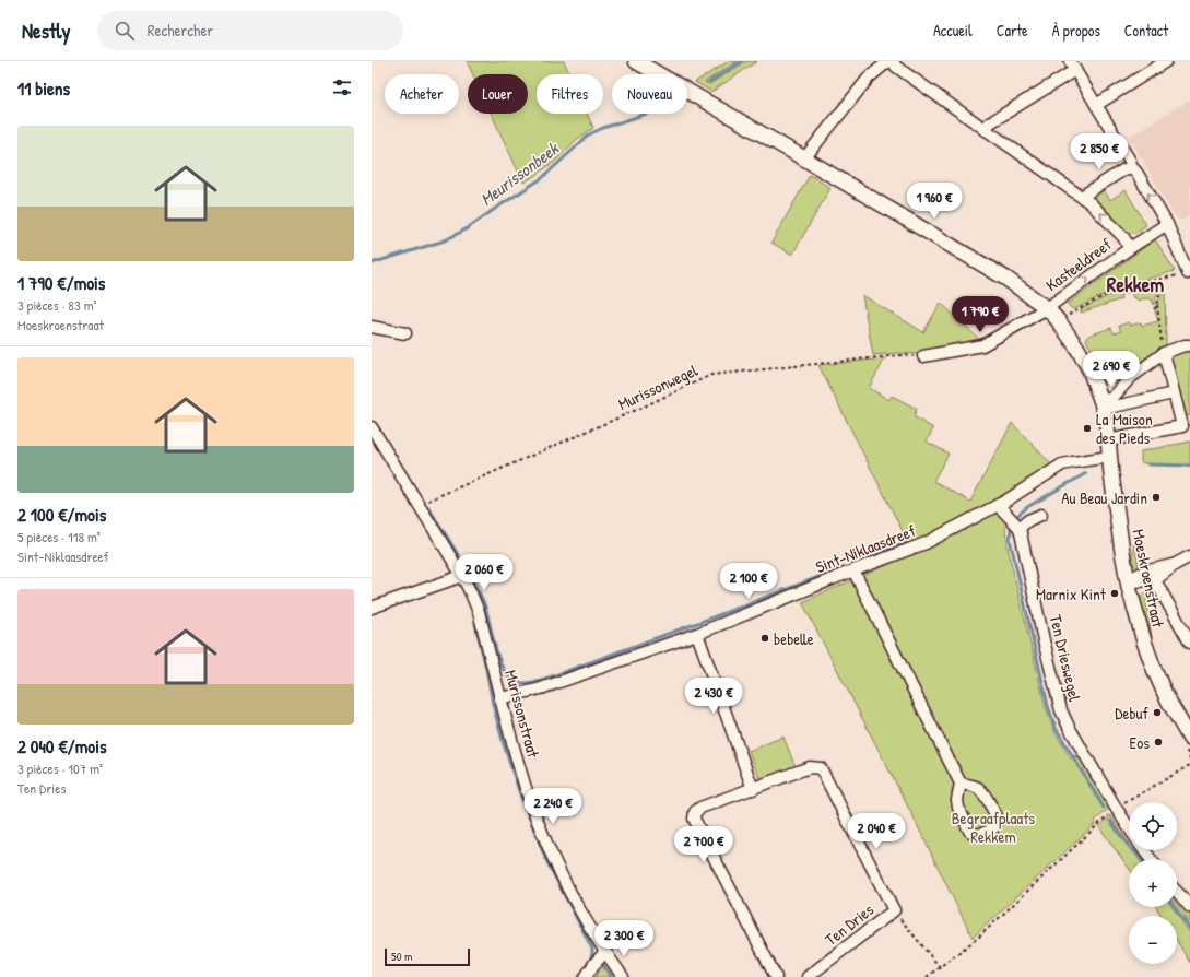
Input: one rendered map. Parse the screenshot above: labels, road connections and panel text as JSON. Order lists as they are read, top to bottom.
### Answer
{
  "streets": {
    "main road": ["Moeskroenstraat"],
    "street": [
      "Kasteeldreef",
      "Sint-Niklaasdreef",
      "Ten Drieswegel",
      "Murissonstraat",
      "Ten Dries"
    ],
    "path": ["Murissonwegel"]
  },
  "crossings": [
    ["Kasteeldreef", "Murissonwegel"],
    ["Kasteeldreef", "Moeskroenstraat"],
    ["Murissonwegel", "Murissonstraat"],
    ["Sint-Niklaasdreef", "Moeskroenstraat"],
    ["Sint-Niklaasdreef", "Murissonstraat"]
  ],
  "districts": ["Rekkem"],
  "water": ["Meurissonbeek"],
  "parks": ["Begraafplaats Rekkem"],
  "places": [
    "La Maison des Pieds",
    "Au Beau Jardin",
    "Marnix Kint",
    "bebelle",
    "Debuf",
    "Eos"
  ],
  "scale_bar": "50 m",
  "page": {
    "header": "Nestly",
    "search": "Rechercher",
    "nav": [
      "Accueil",
      "Carte",
      "À propos",
      "Contact"
    ],
    "heading": "11 biens",
    "chip": [
      "Acheter",
      "Louer",
      "Filtres",
      "Nouveau"
    ],
    "list": [
      {
        "name": "1 790 €/mois",
        "note": "3 pièces · 83 m² · Moeskroenstraat"
      },
      {
        "name": "2 100 €/mois",
        "note": "5 pièces · 118 m² · Sint-Niklaasdreef"
      },
      {
        "name": "2 040 €/mois",
        "note": "3 pièces · 107 m² · Ten Dries"
      }
    ],
    "price": [
      "2 850 €",
      "1 960 €",
      "1 790 €",
      "2 690 €",
      "2 060 €",
      "2 100 €",
      "2 430 €",
      "2 240 €",
      "2 040 €",
      "2 700 €",
      "2 300 €"
    ],
    "map_buttons": ["+", "−"],
    "scale": "50 m"
  }
}
